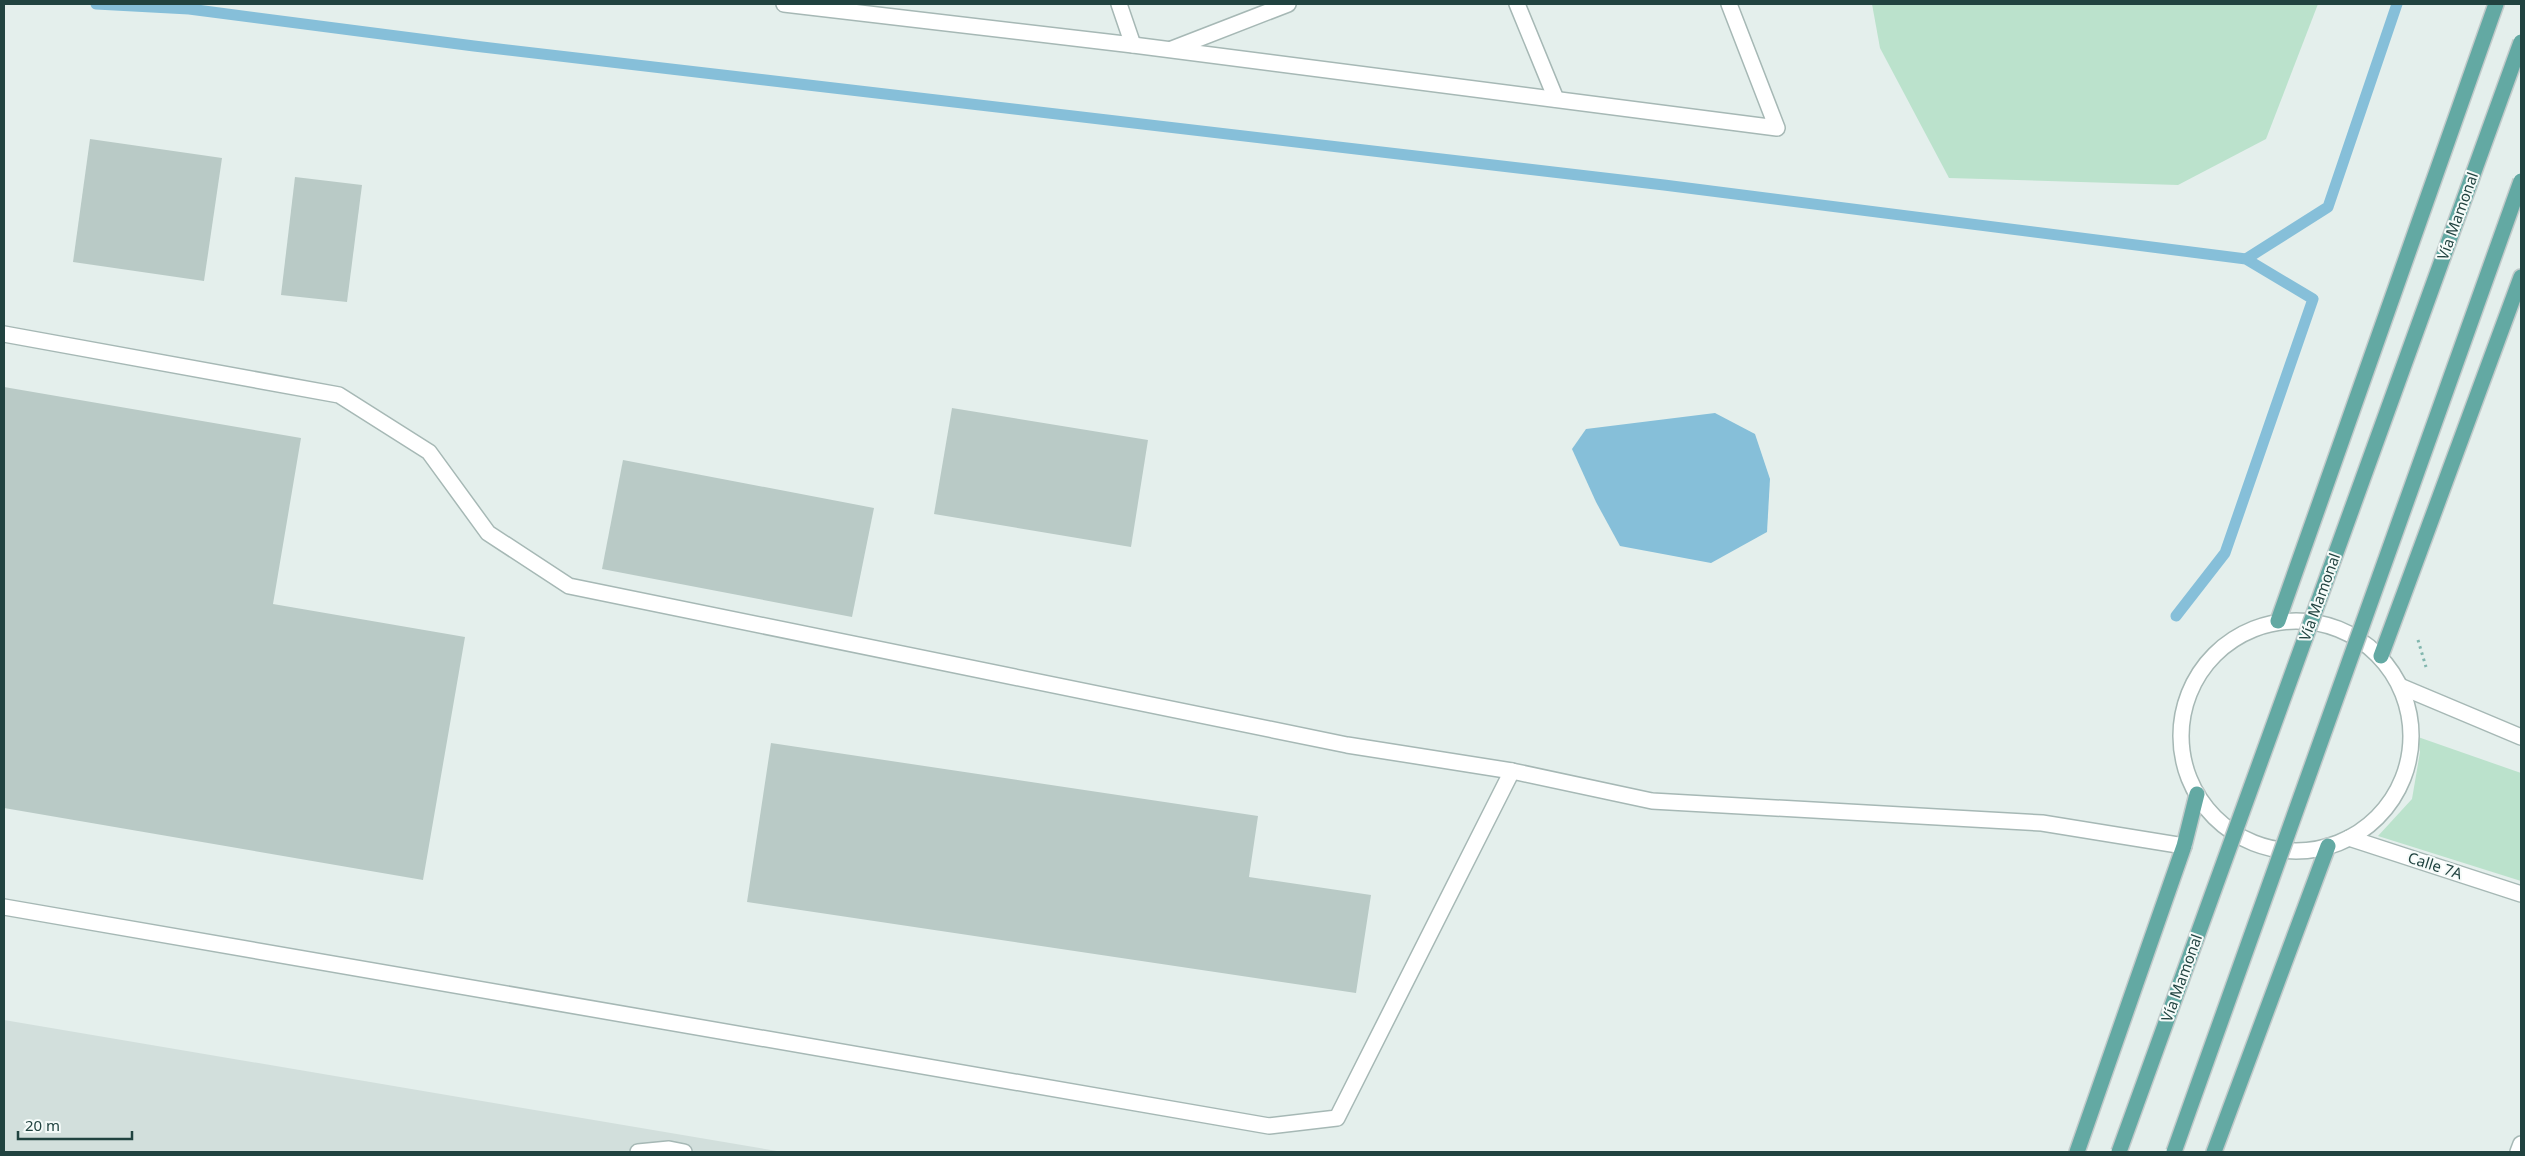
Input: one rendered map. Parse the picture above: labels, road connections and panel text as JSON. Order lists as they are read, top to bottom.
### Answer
{
  "streets": {
    "main road": ["Vía Mamonal"],
    "street": ["Calle 7A"]
  },
  "scale_bar": "20 m"
}
